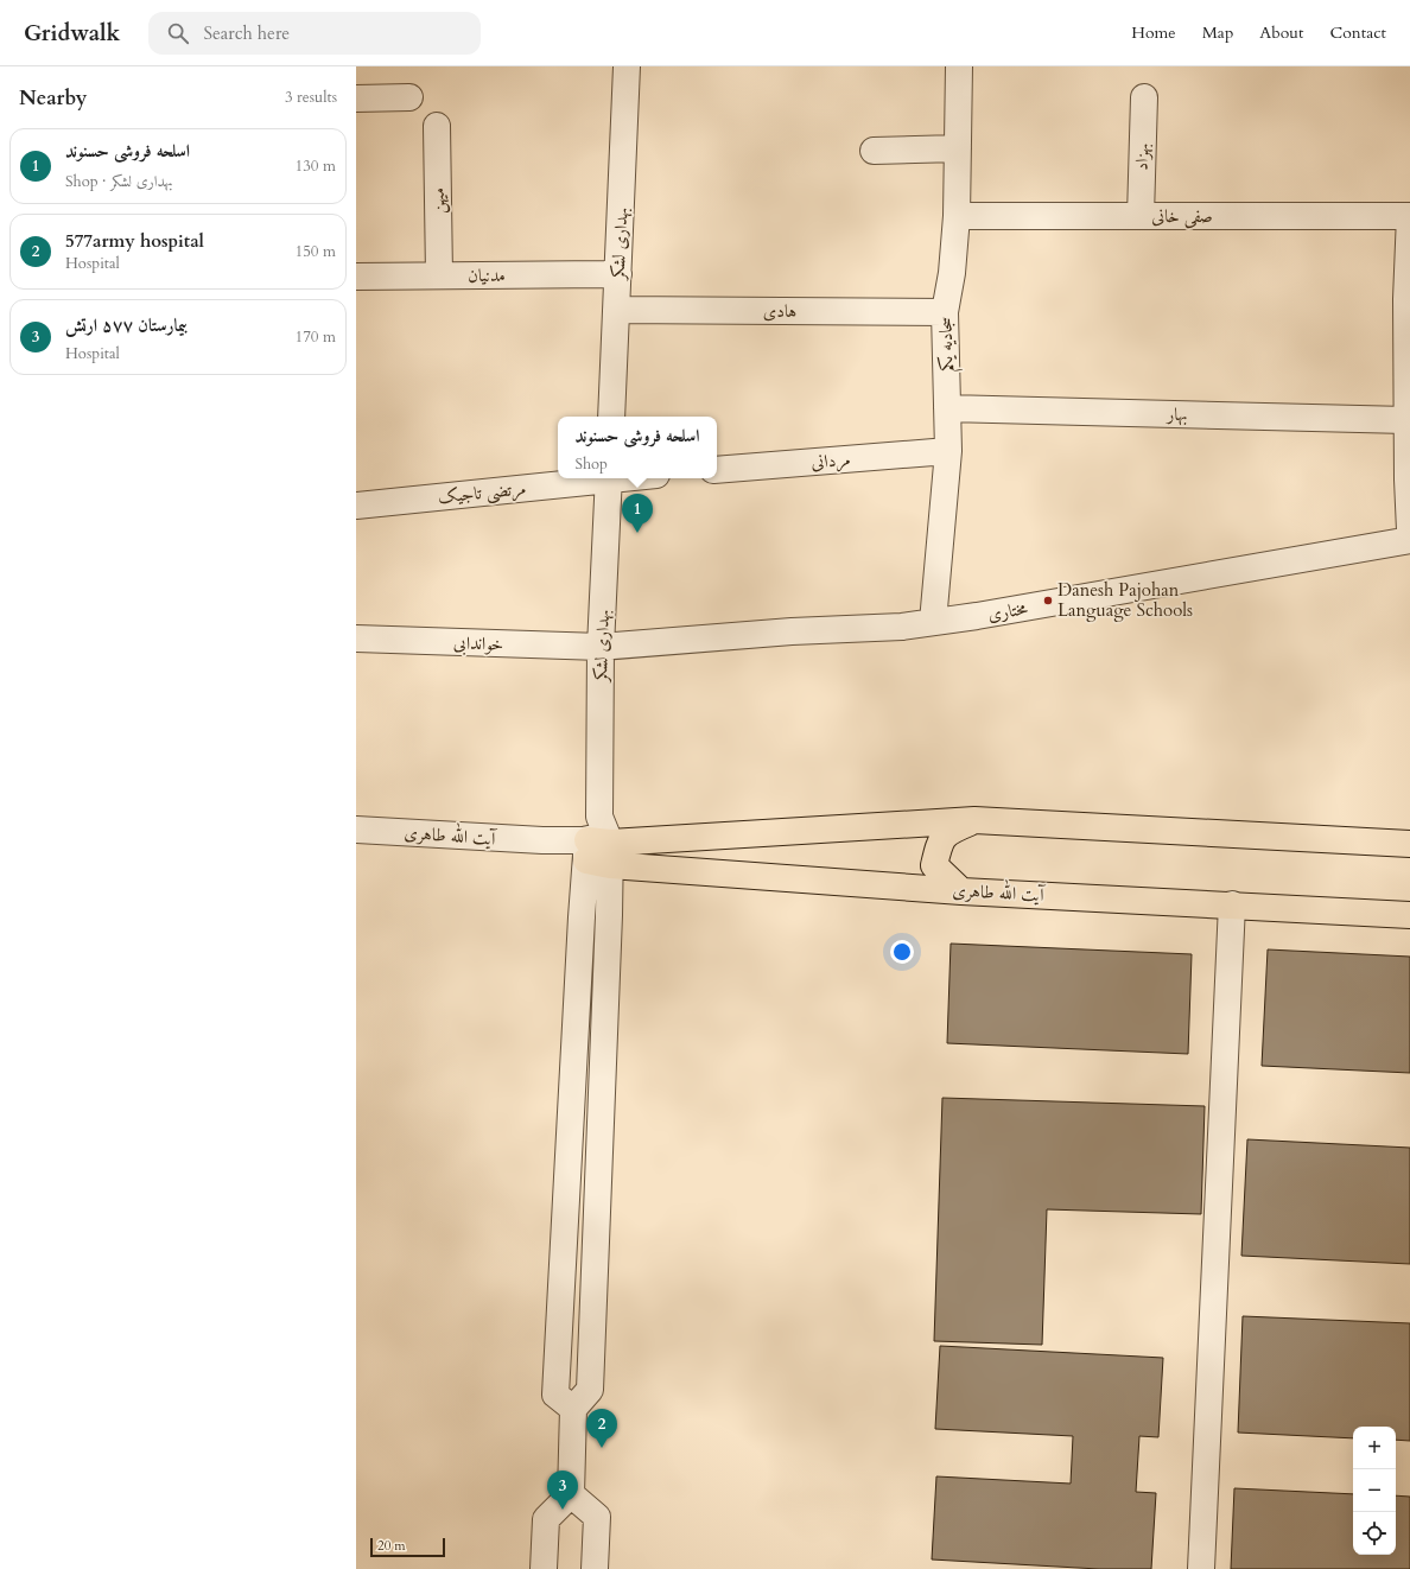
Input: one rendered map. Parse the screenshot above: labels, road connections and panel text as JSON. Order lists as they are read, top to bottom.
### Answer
{
  "streets": {
    "main road": ["آیت الله طاهری"],
    "street": [
      "بهزاد",
      "میهن",
      "صفی خانی",
      "بهداری لشکر",
      "مدنیان",
      "هادی",
      "سجادیه یکم",
      "بهار",
      "مردانی",
      "مرتضی تاجیک",
      "مختاری",
      "خواندابی"
    ]
  },
  "crossings": [
    ["بهزاد", "صفی خانی"],
    ["میهن", "مدنیان"],
    ["صفی خانی", "سجادیه یکم"],
    ["بهداری لشکر", "مدنیان"],
    ["بهداری لشکر", "هادی"],
    ["بهداری لشکر", "مختاری"],
    ["بهداری لشکر", "خواندابی"],
    ["بهداری لشکر", "آیت الله طاهری"],
    ["هادی", "سجادیه یکم"],
    ["سجادیه یکم", "بهار"],
    ["سجادیه یکم", "مردانی"],
    ["سجادیه یکم", "مختاری"],
    ["مختاری", "خواندابی"]
  ],
  "places": ["Danesh Pajohan Language Schools"],
  "scale_bar": "20 m",
  "page": {
    "header": "Gridwalk",
    "search": "Search here",
    "nav": [
      "Home",
      "Map",
      "About",
      "Contact"
    ],
    "heading": ["Nearby", "3 results"],
    "list": [
      {
        "mark": "1",
        "name": "اسلحه فروشی حسنوند",
        "note": "Shop · بهداری لشکر",
        "value": "130 m"
      },
      {
        "mark": "2",
        "name": "577army hospital",
        "note": "Hospital",
        "value": "150 m"
      },
      {
        "mark": "3",
        "name": "بیمارستان ۵۷۷ ارتش",
        "note": "Hospital",
        "value": "170 m"
      }
    ],
    "popup": ["اسلحه فروشی حسنوند", "Shop"],
    "pins": ["1", "2", "3"],
    "map_buttons": ["+", "−"],
    "scale": "20 m"
  }
}
